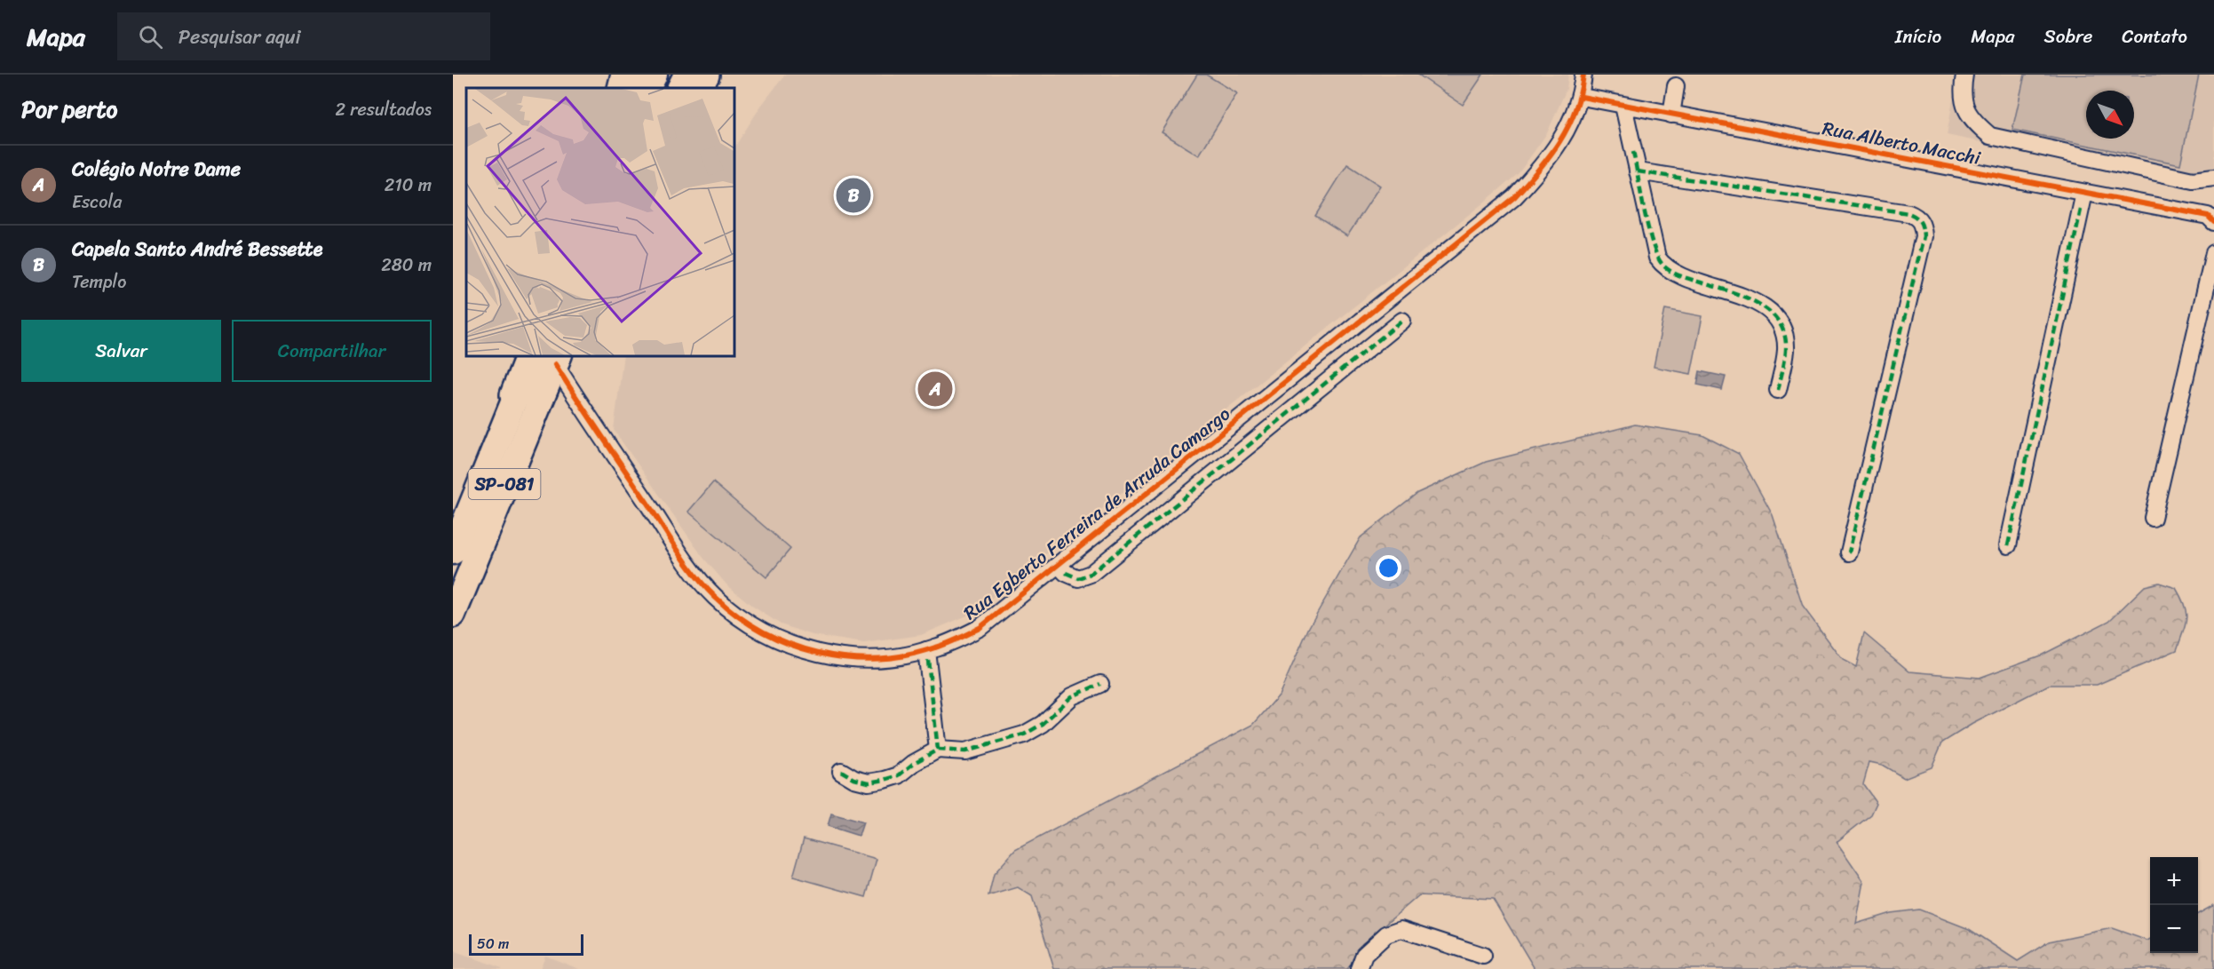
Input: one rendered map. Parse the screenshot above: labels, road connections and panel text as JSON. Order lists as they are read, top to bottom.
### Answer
{
  "streets": {
    "main road": ["SP-081"],
    "street": ["Rua Alberto Macchi", "Rua Egberto Ferreira de Arruda Camargo"]
  },
  "crossings": [
    ["Rua Alberto Macchi", "Rua Egberto Ferreira de Arruda Camargo"],
    ["SP-081", "Rua Egberto Ferreira de Arruda Camargo"]
  ],
  "scale_bar": "50 m",
  "north": "bottom right",
  "page": {
    "header": "Mapa",
    "search": "Pesquisar aqui",
    "nav": [
      "Início",
      "Mapa",
      "Sobre",
      "Contato"
    ],
    "heading": ["Por perto", "2 resultados"],
    "list": [
      {
        "mark": "A",
        "name": "Colégio Notre Dame",
        "note": "Escola",
        "value": "210 m"
      },
      {
        "mark": "B",
        "name": "Capela Santo André Bessette",
        "note": "Templo",
        "value": "280 m"
      }
    ],
    "pins": ["B", "A"],
    "buttons": ["Salvar", "Compartilhar"],
    "map_buttons": ["+", "−"],
    "scale": "50 m"
  }
}
